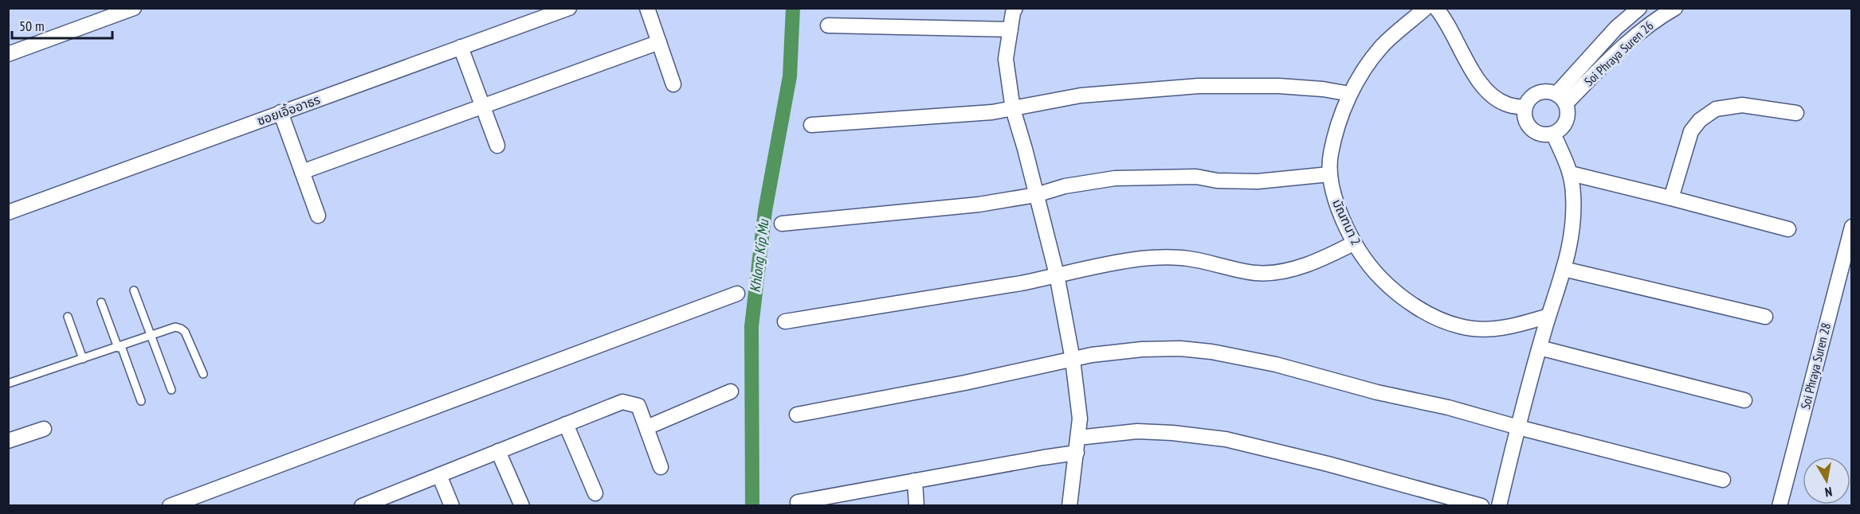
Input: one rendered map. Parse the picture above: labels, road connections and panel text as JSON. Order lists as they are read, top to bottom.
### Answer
{
  "streets": {
    "street": [
      "Soi Phraya Suren 26",
      "ซอยเอิ้ออาธร",
      "มัณฑนา 2",
      "Soi Phraya Suren 28"
    ]
  },
  "water": ["Khlong Kip Mu"],
  "scale_bar": "50 m",
  "north": "bottom"
}
